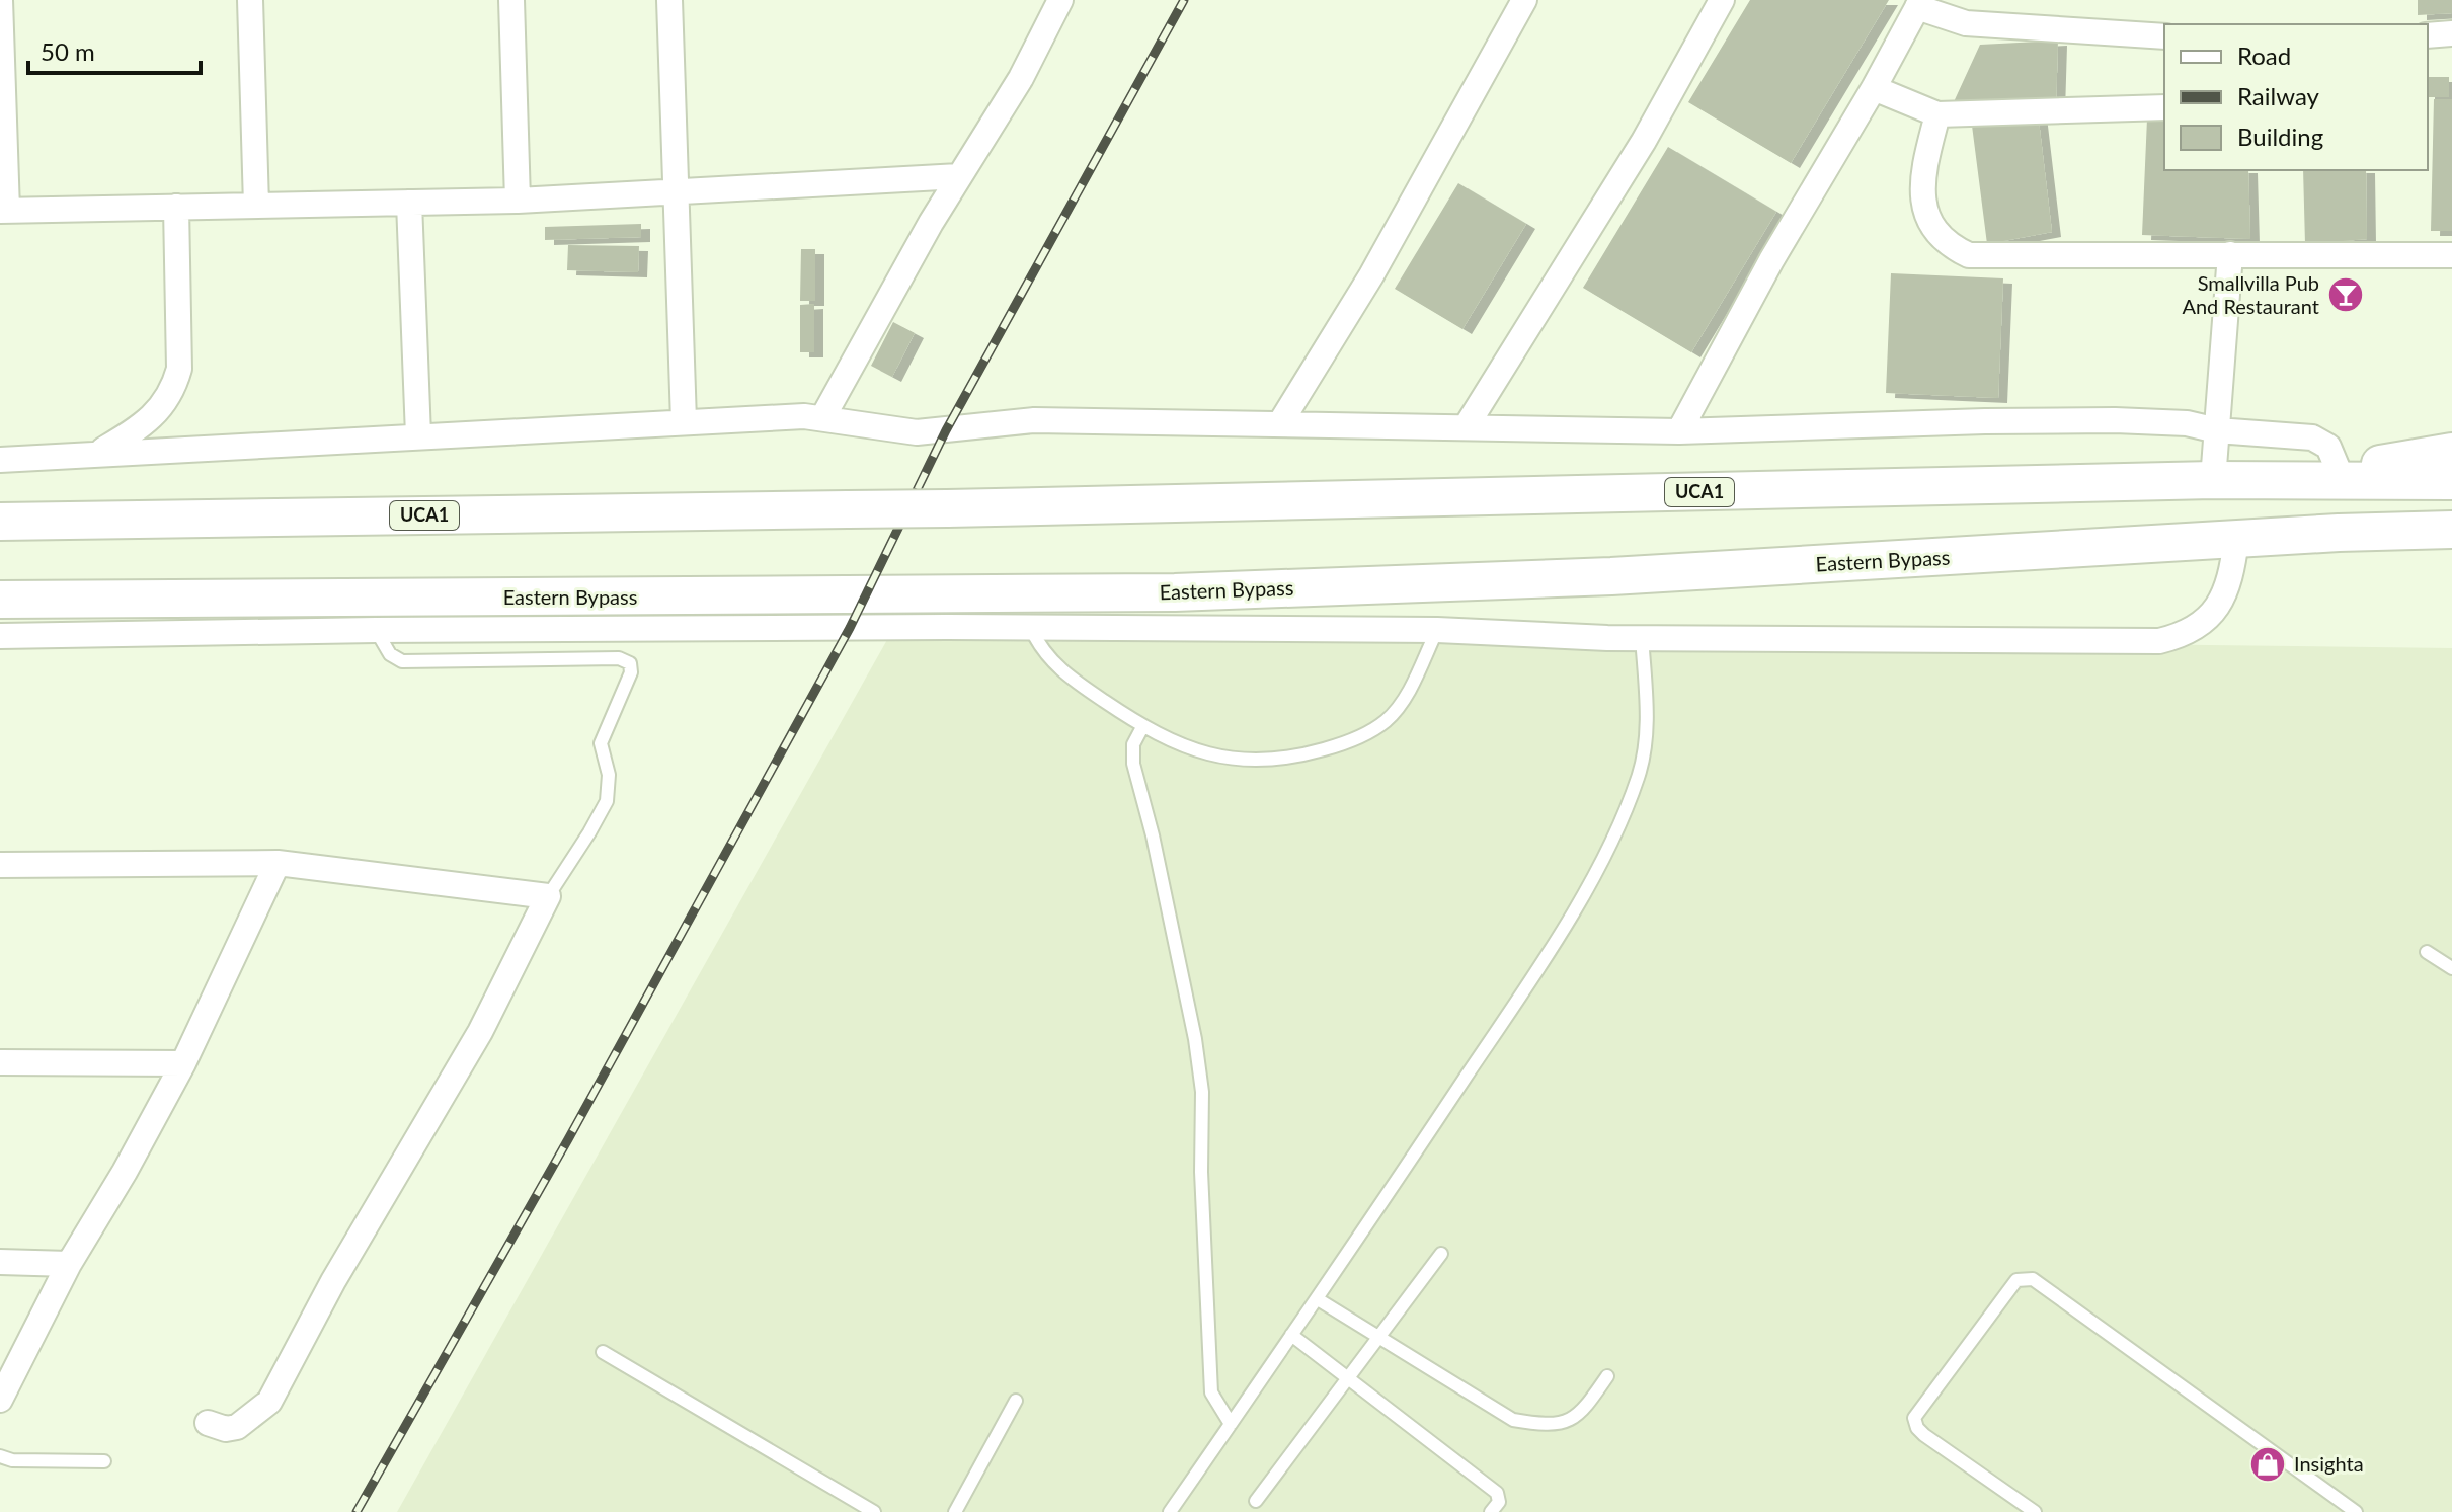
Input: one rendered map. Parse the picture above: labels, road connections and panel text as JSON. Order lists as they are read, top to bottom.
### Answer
{
  "streets": {
    "main road": ["UCA1", "Eastern Bypass"]
  },
  "places": {
    "bar": ["Smallvilla Pub And Restaurant"],
    "shop": ["Insighta"]
  },
  "legend": ["Road", "Railway", "Building"],
  "scale_bar": "50 m"
}
